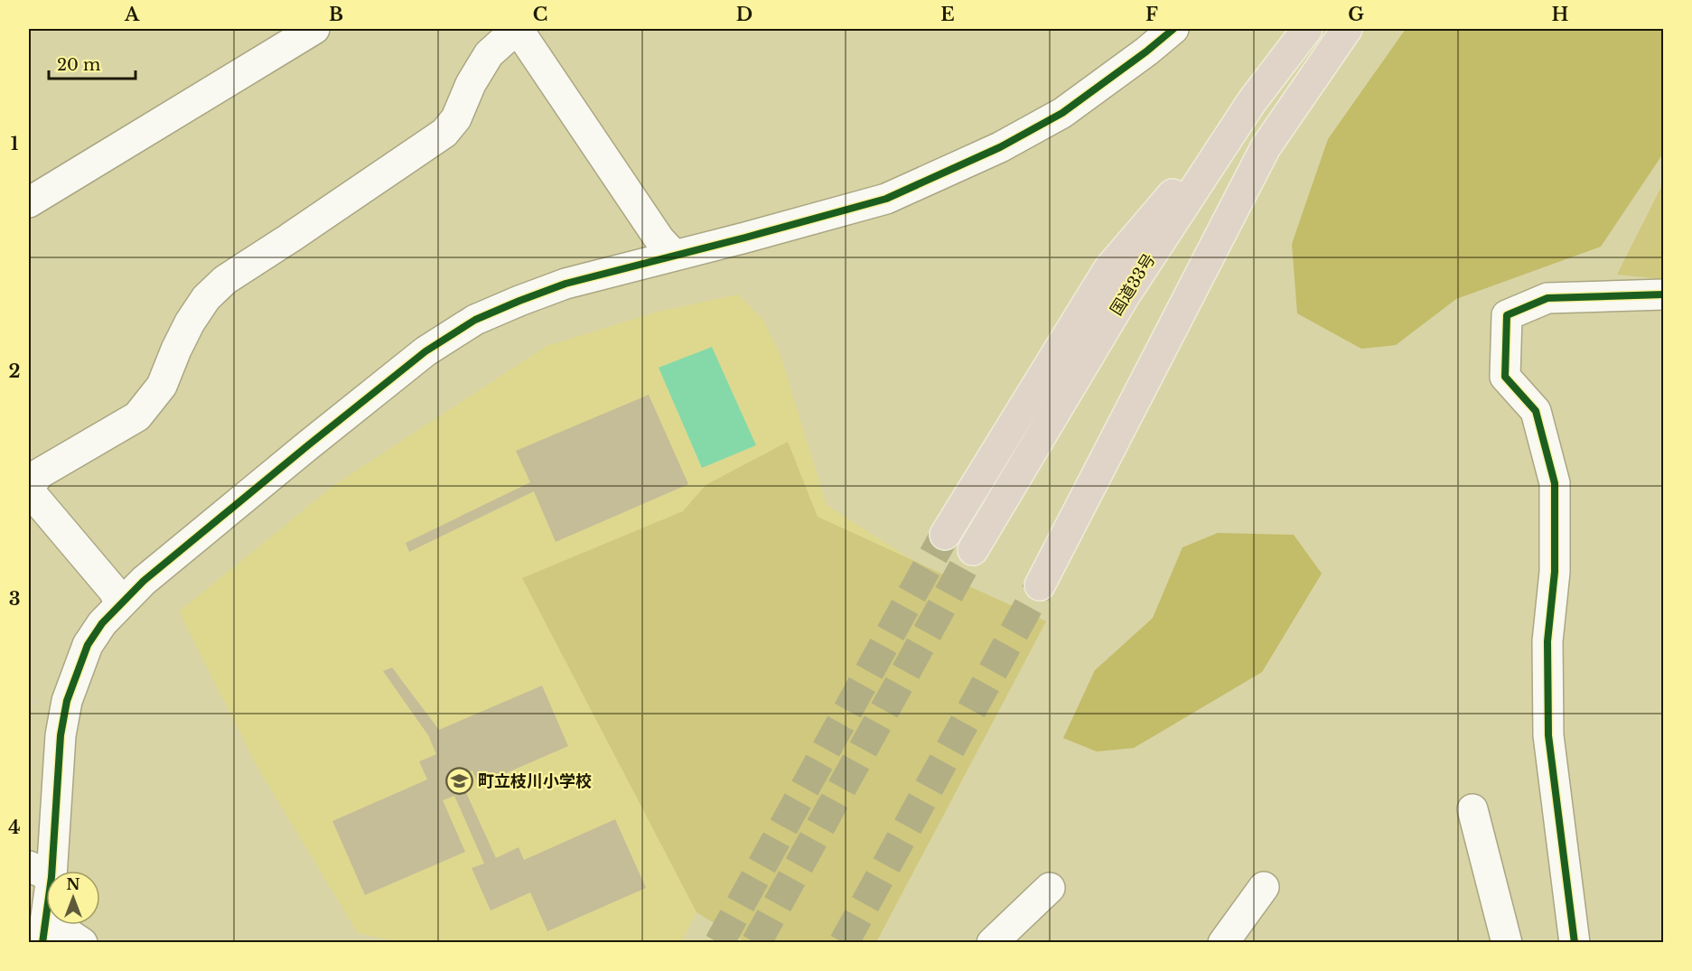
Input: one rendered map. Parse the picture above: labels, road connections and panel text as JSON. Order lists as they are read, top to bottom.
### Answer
{
  "streets": {
    "highway": ["国道33号"]
  },
  "places": {
    "school or university": ["町立枝川小学校"]
  },
  "scale_bar": "20 m",
  "north": "top",
  "grid": {
    "columns": [
      "A",
      "B",
      "C",
      "D",
      "E",
      "F",
      "G",
      "H"
    ],
    "rows": [
      "1",
      "2",
      "3",
      "4"
    ]
  }
}
